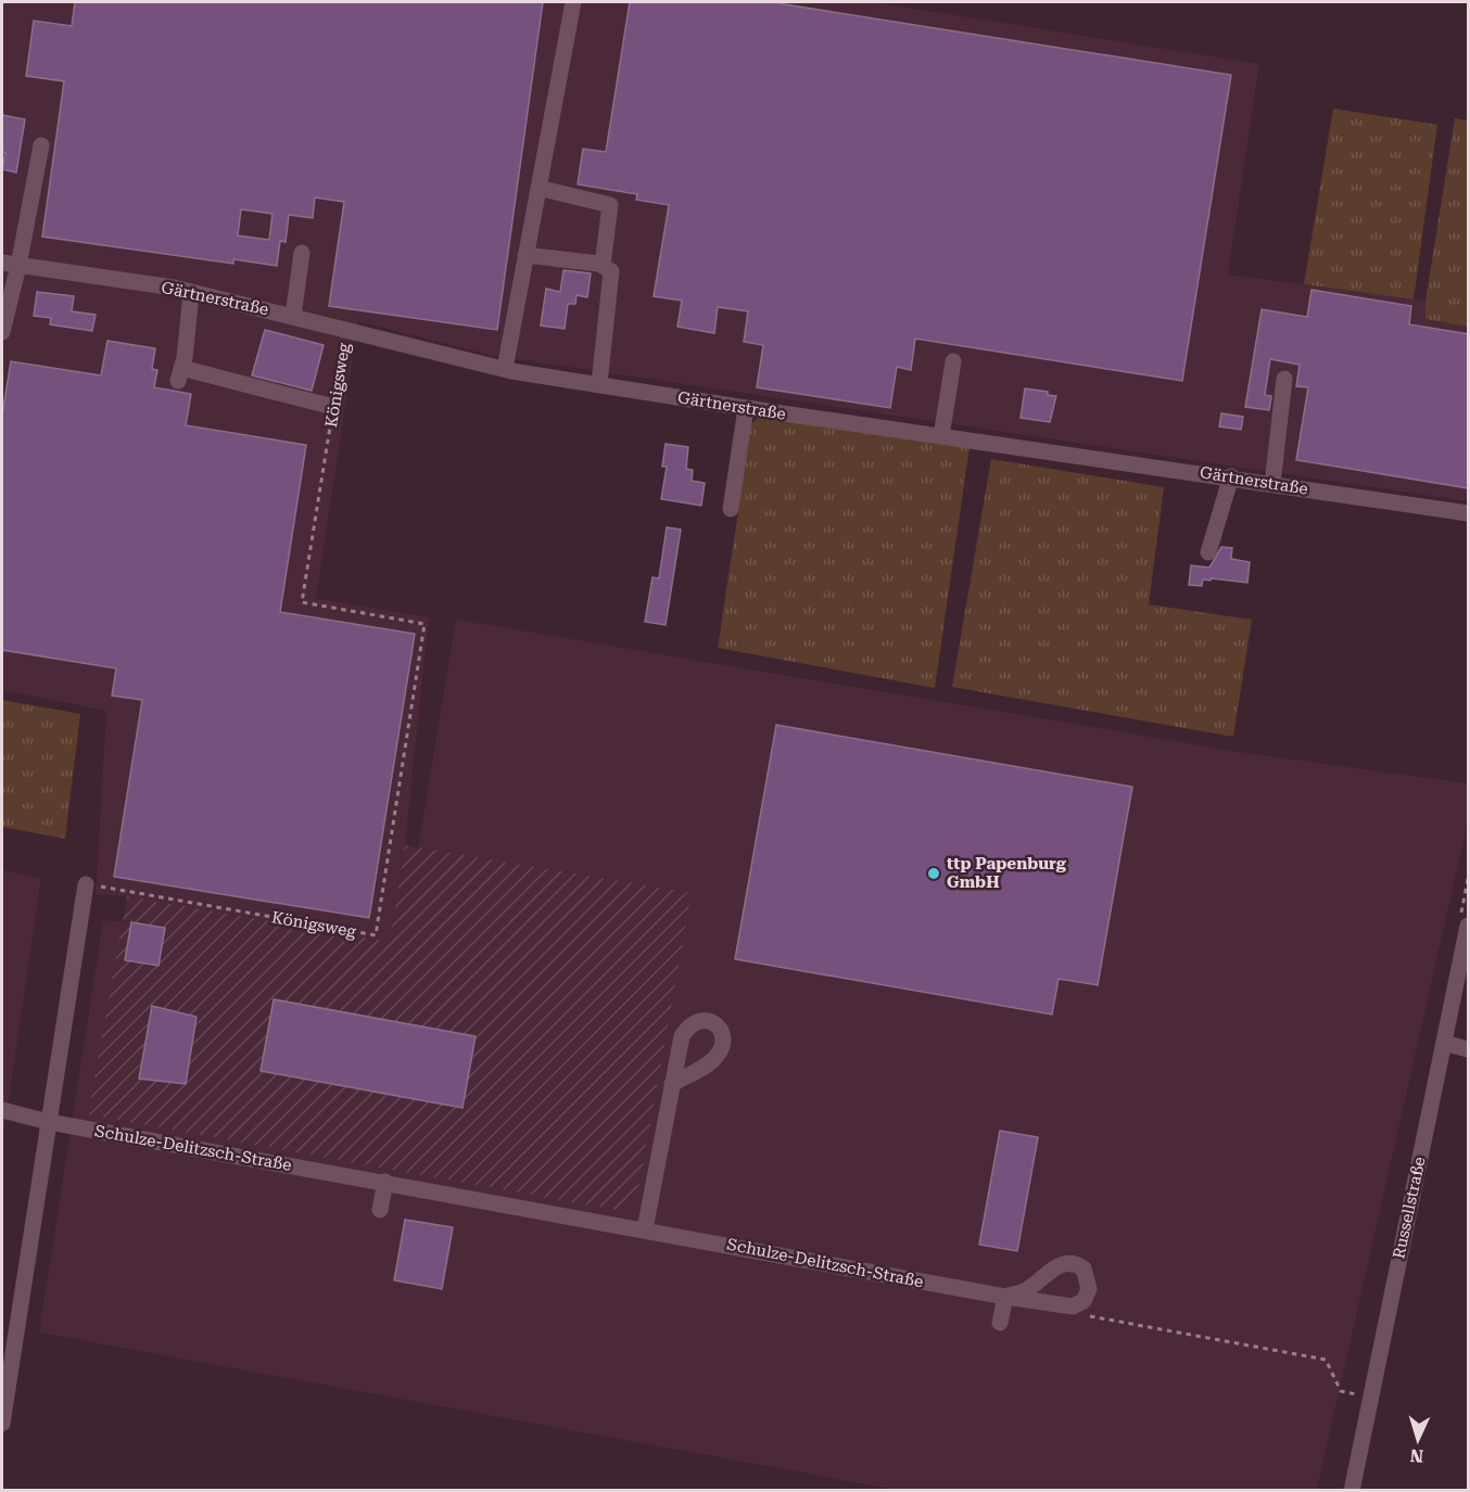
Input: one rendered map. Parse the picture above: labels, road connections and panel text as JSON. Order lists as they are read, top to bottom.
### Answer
{
  "streets": {
    "street": ["Gärtnerstraße", "Schulze-Delitzsch-Straße", "Russellstraße"],
    "path": ["Königsweg"]
  },
  "crossings": [
    ["Gärtnerstraße", "Königsweg"]
  ],
  "places": ["ttp Papenburg GmbH"],
  "north": "bottom"
}
